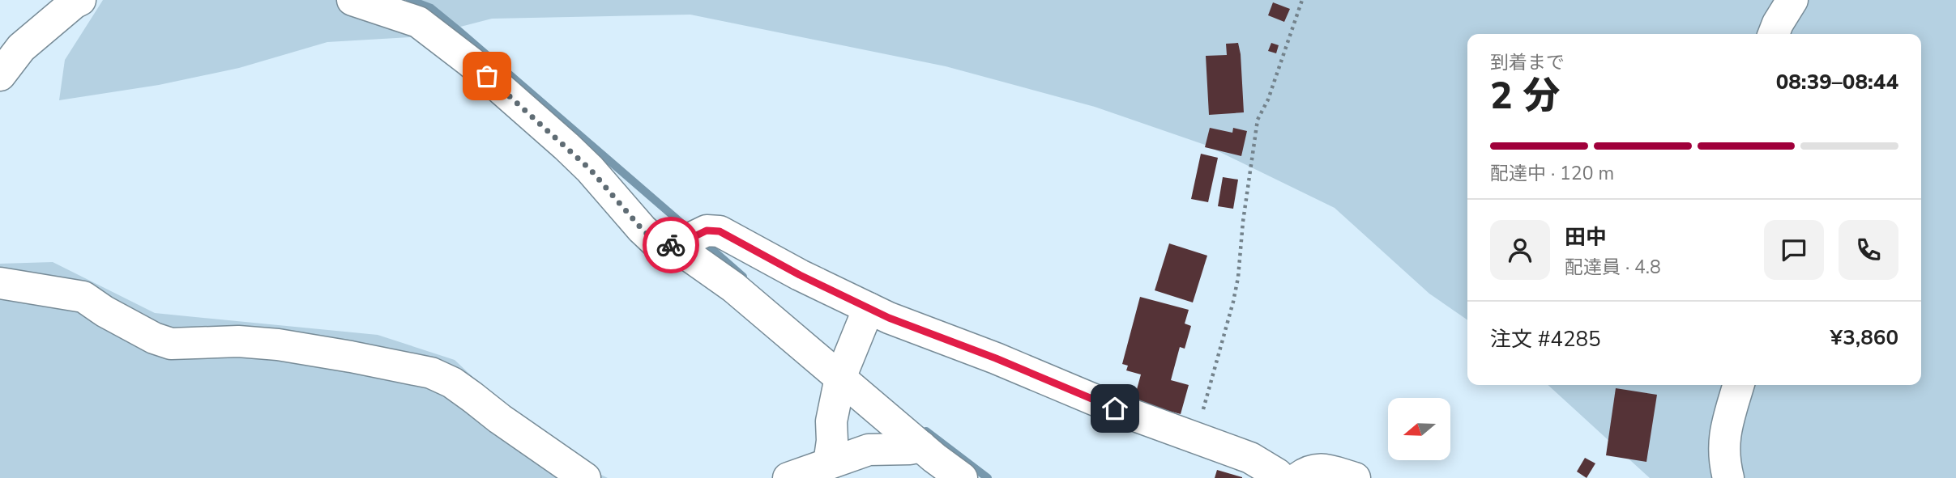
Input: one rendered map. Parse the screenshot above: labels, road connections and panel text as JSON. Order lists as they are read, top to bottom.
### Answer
{
  "north": "left",
  "page": {
    "heading": ["2 分", "到着まで", "08:39–08:44"],
    "panel": [
      "田中",
      "配達員 · 4.8",
      "注文 #4285",
      "¥3,860"
    ],
    "bar": "配達中 · 120 m"
  }
}
